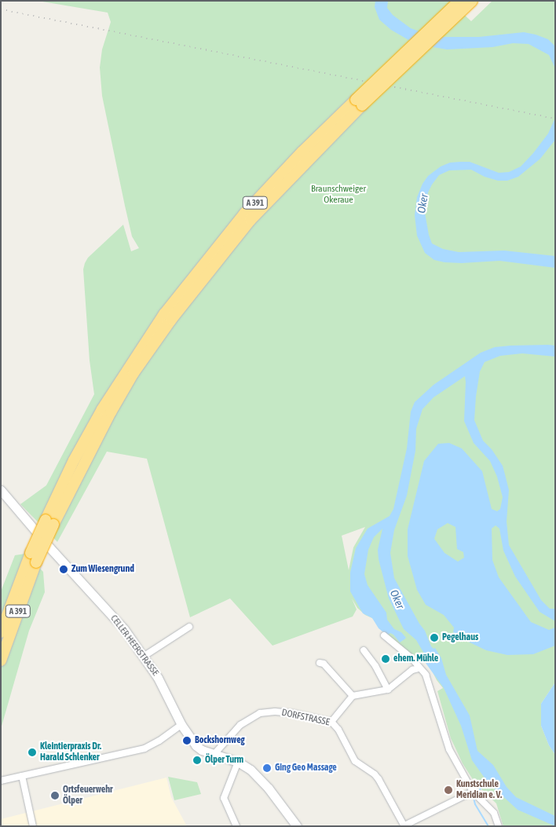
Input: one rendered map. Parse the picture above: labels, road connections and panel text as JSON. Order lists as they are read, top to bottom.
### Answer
{
  "streets": {
    "highway": ["A 391"],
    "main road": ["CELLER HEERSTRASSE"],
    "street": ["DORFSTRASSE"]
  },
  "crossings": [
    ["CELLER HEERSTRASSE", "DORFSTRASSE"]
  ],
  "water": ["Oker"],
  "parks": ["Braunschweiger Okeraue"],
  "places": [
    "Zum Wiesengrund",
    "Pegelhaus",
    "ehem. Mühle",
    "Bockshornweg",
    "Kleintierpraxis Dr. Harald Schlenker",
    "Ölper Turm",
    "Ging Geo Massage",
    "Kunstschule Meridian e. V.",
    "Ortsfeuerwehr Ölper"
  ]
}
